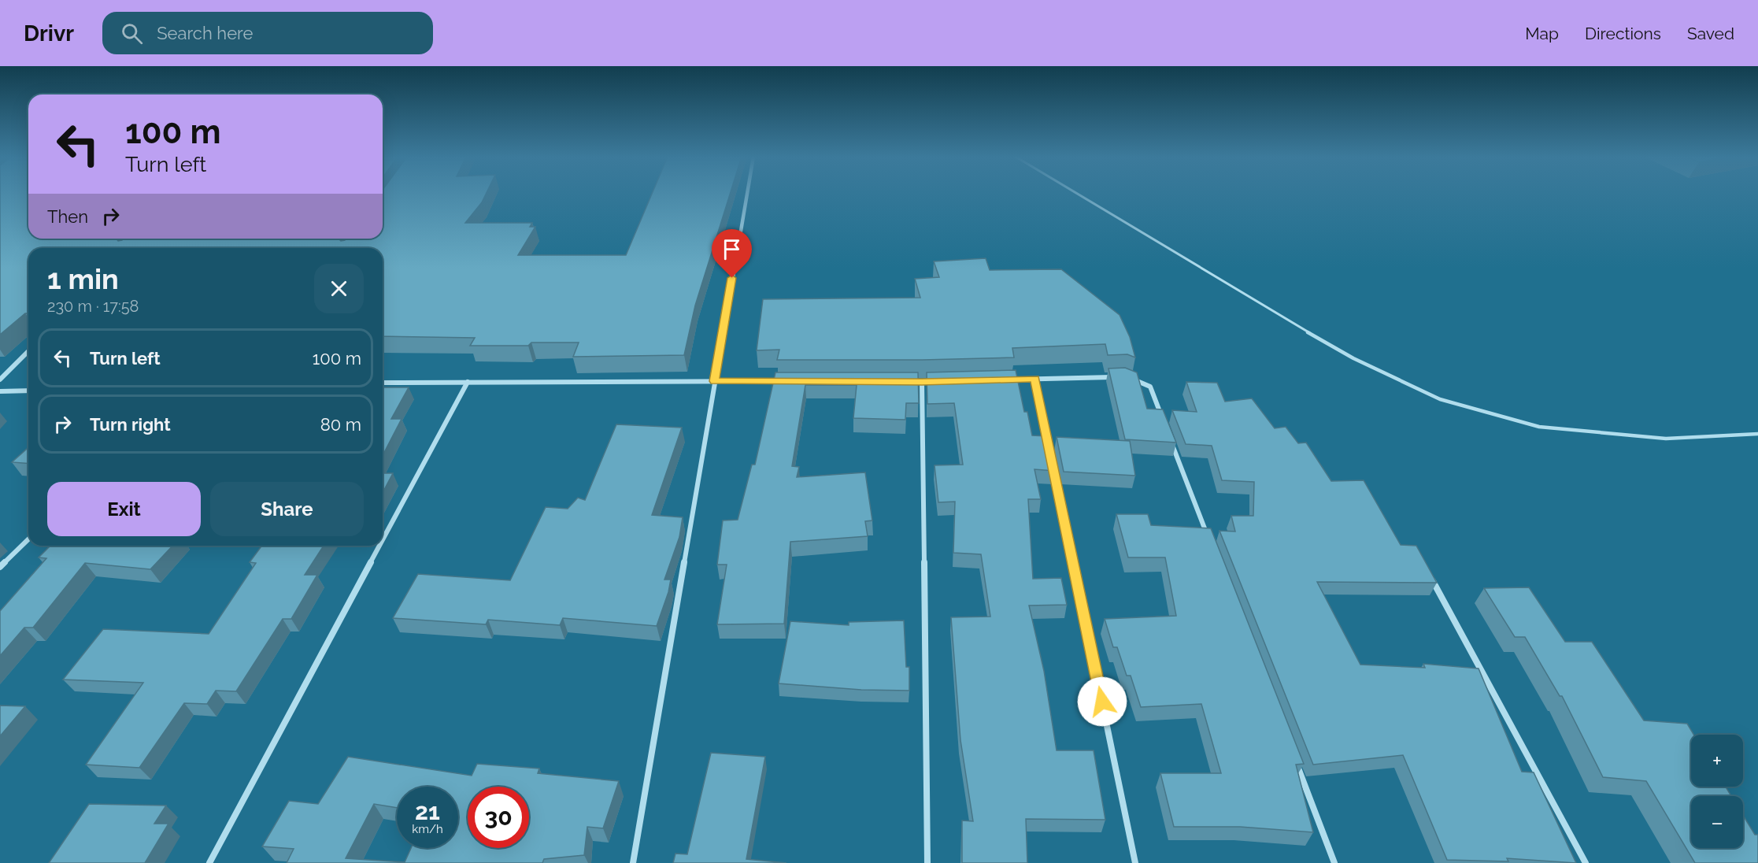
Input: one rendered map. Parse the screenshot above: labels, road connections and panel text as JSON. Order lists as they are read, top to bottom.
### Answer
{
  "page": {
    "header": "Drivr",
    "search": "Search here",
    "nav": ["Map", "Directions", "Saved"],
    "turn": ["100 m", "Turn left"],
    "then": "Then",
    "heading": ["1 min", "230 m · 17:58"],
    "list": [
      {
        "name": "Turn left",
        "value": "100 m"
      },
      {
        "name": "Turn right",
        "value": "80 m"
      }
    ],
    "buttons": ["Exit", "Share"],
    "map_buttons": ["+", "−"],
    "speed": "21 km/h",
    "limit": "30"
  }
}
